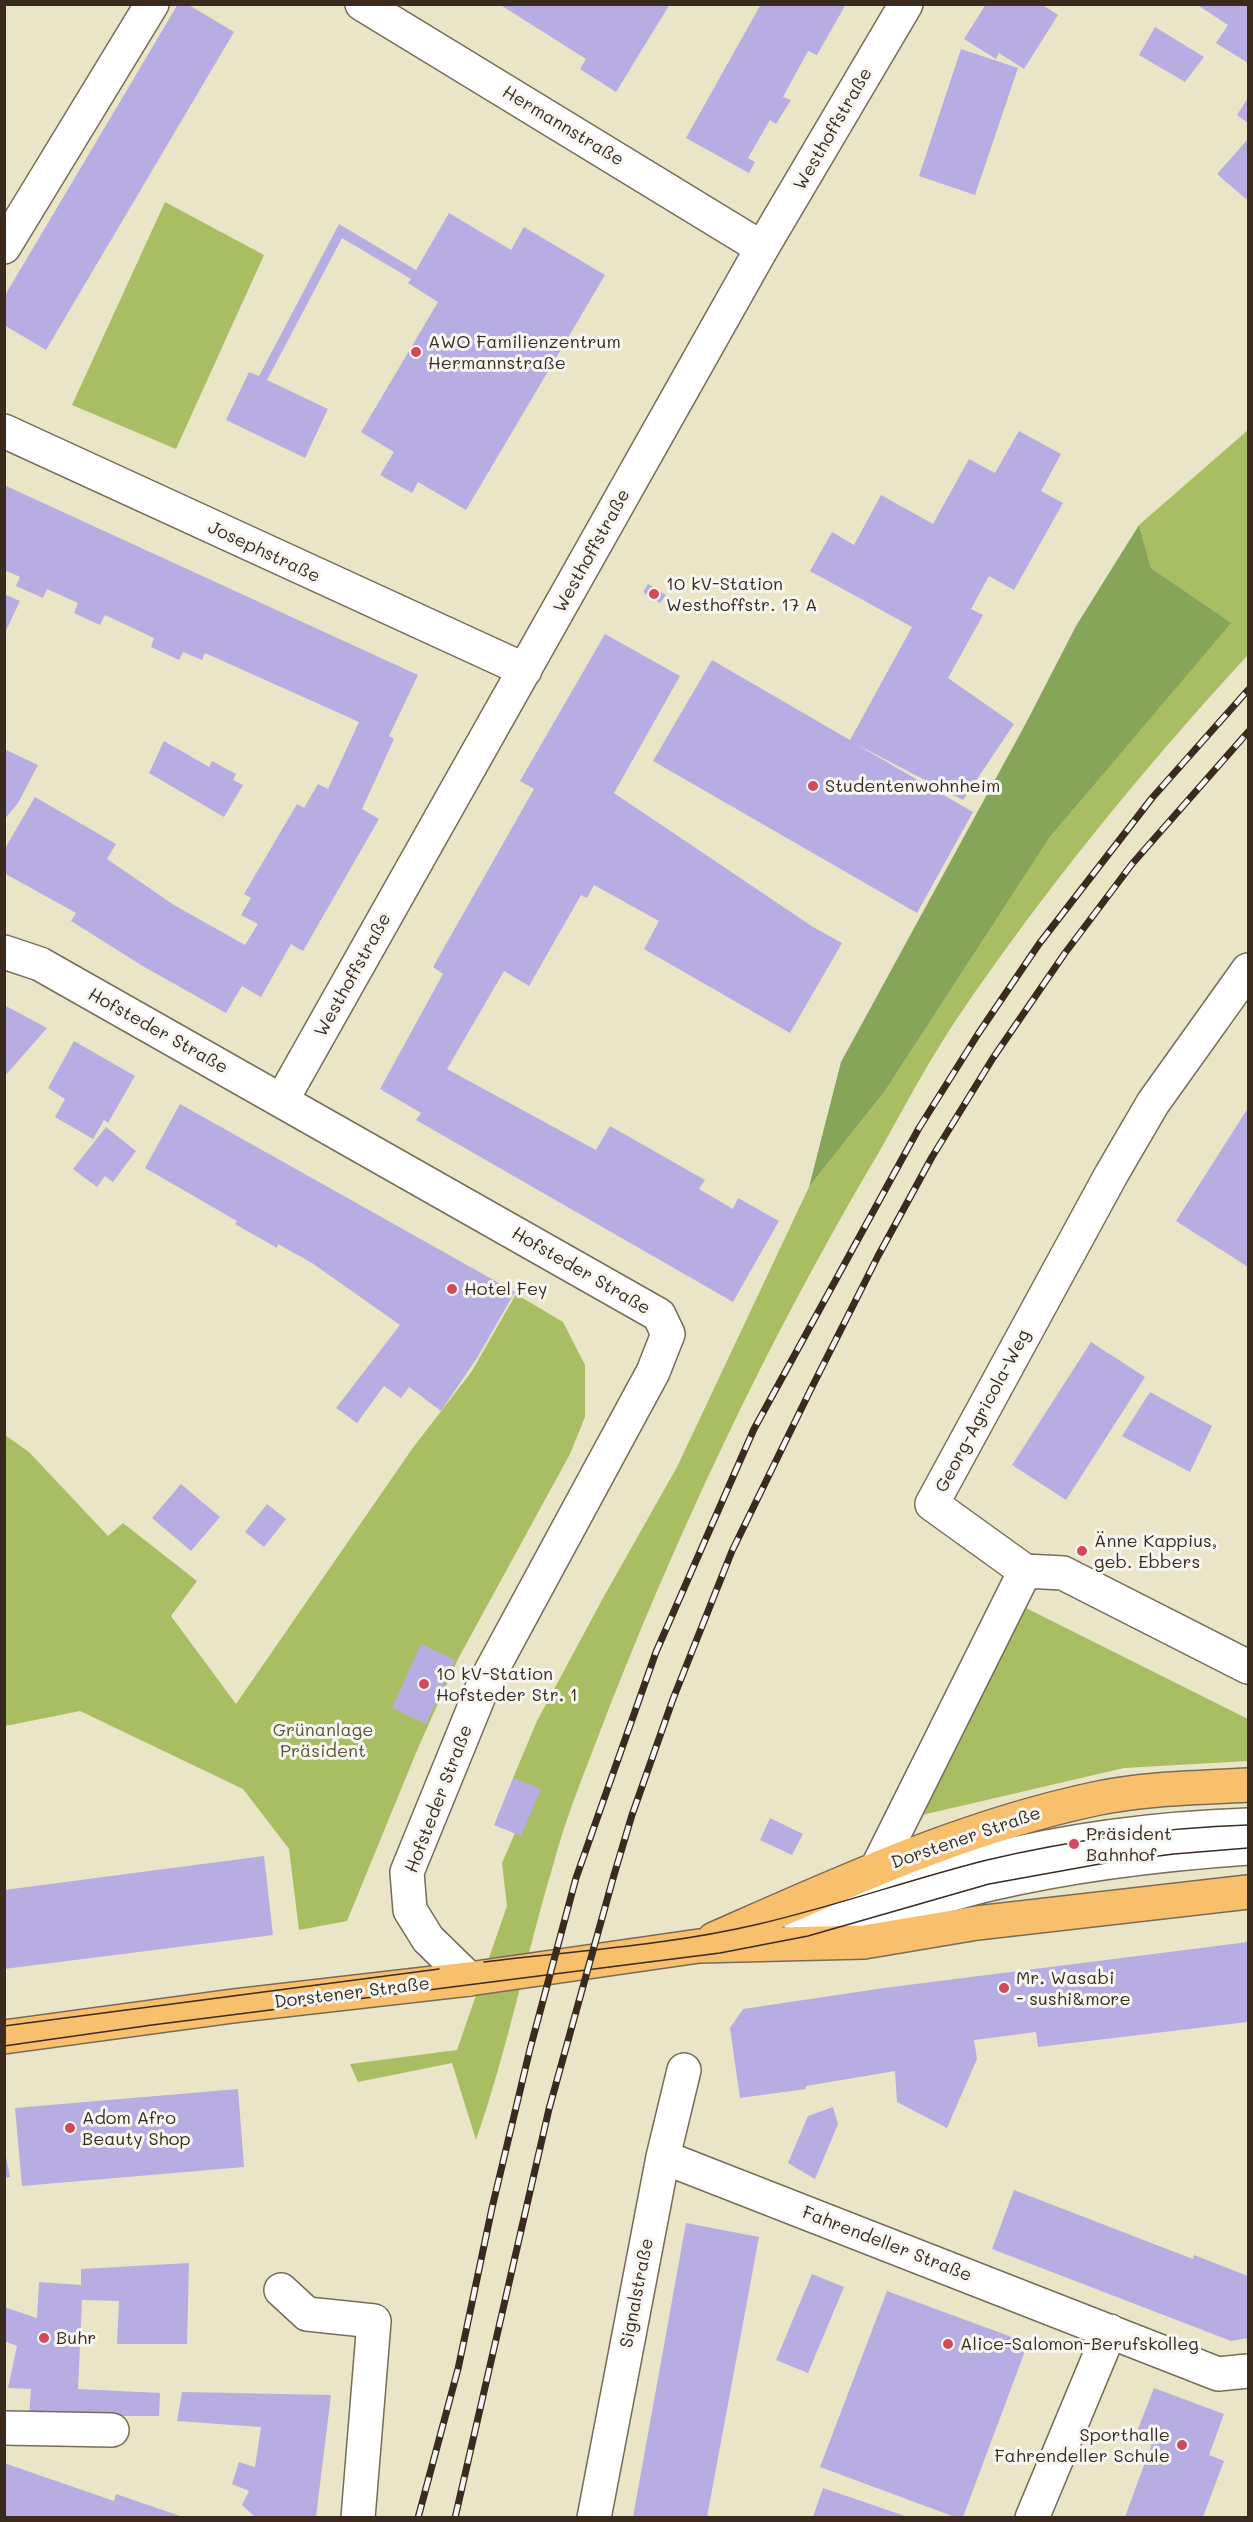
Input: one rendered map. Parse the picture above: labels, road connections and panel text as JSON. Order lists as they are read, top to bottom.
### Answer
{
  "streets": {
    "main road": ["Dorstener Straße"],
    "street": [
      "Hermannstraße",
      "Westhoffstraße",
      "Josephstraße",
      "Hofsteder Straße",
      "Georg-Agricola-Weg",
      "Fahrendeller Straße",
      "Signalstraße"
    ]
  },
  "crossings": [
    ["Hermannstraße", "Westhoffstraße"],
    ["Westhoffstraße", "Josephstraße"],
    ["Westhoffstraße", "Hofsteder Straße"],
    ["Hofsteder Straße", "Dorstener Straße"],
    ["Fahrendeller Straße", "Signalstraße"]
  ],
  "parks": ["Grünanlage Präsident"],
  "places": [
    "AWO Familienzentrum Hermannstraße",
    "10 kV-Station Westhoffstr. 17 A",
    "Studentenwohnheim",
    "Hotel Fey",
    "Änne Kappius, geb. Ebbers",
    "10 kV-Station Hofsteder Str. 1",
    "Präsident Bahnhof",
    "Mr. Wasabi - sushi&more",
    "Adom Afro Beauty Shop",
    "Buhr",
    "Alice-Salomon-Berufskolleg",
    "Sporthalle Fahrendeller Schule"
  ]
}
